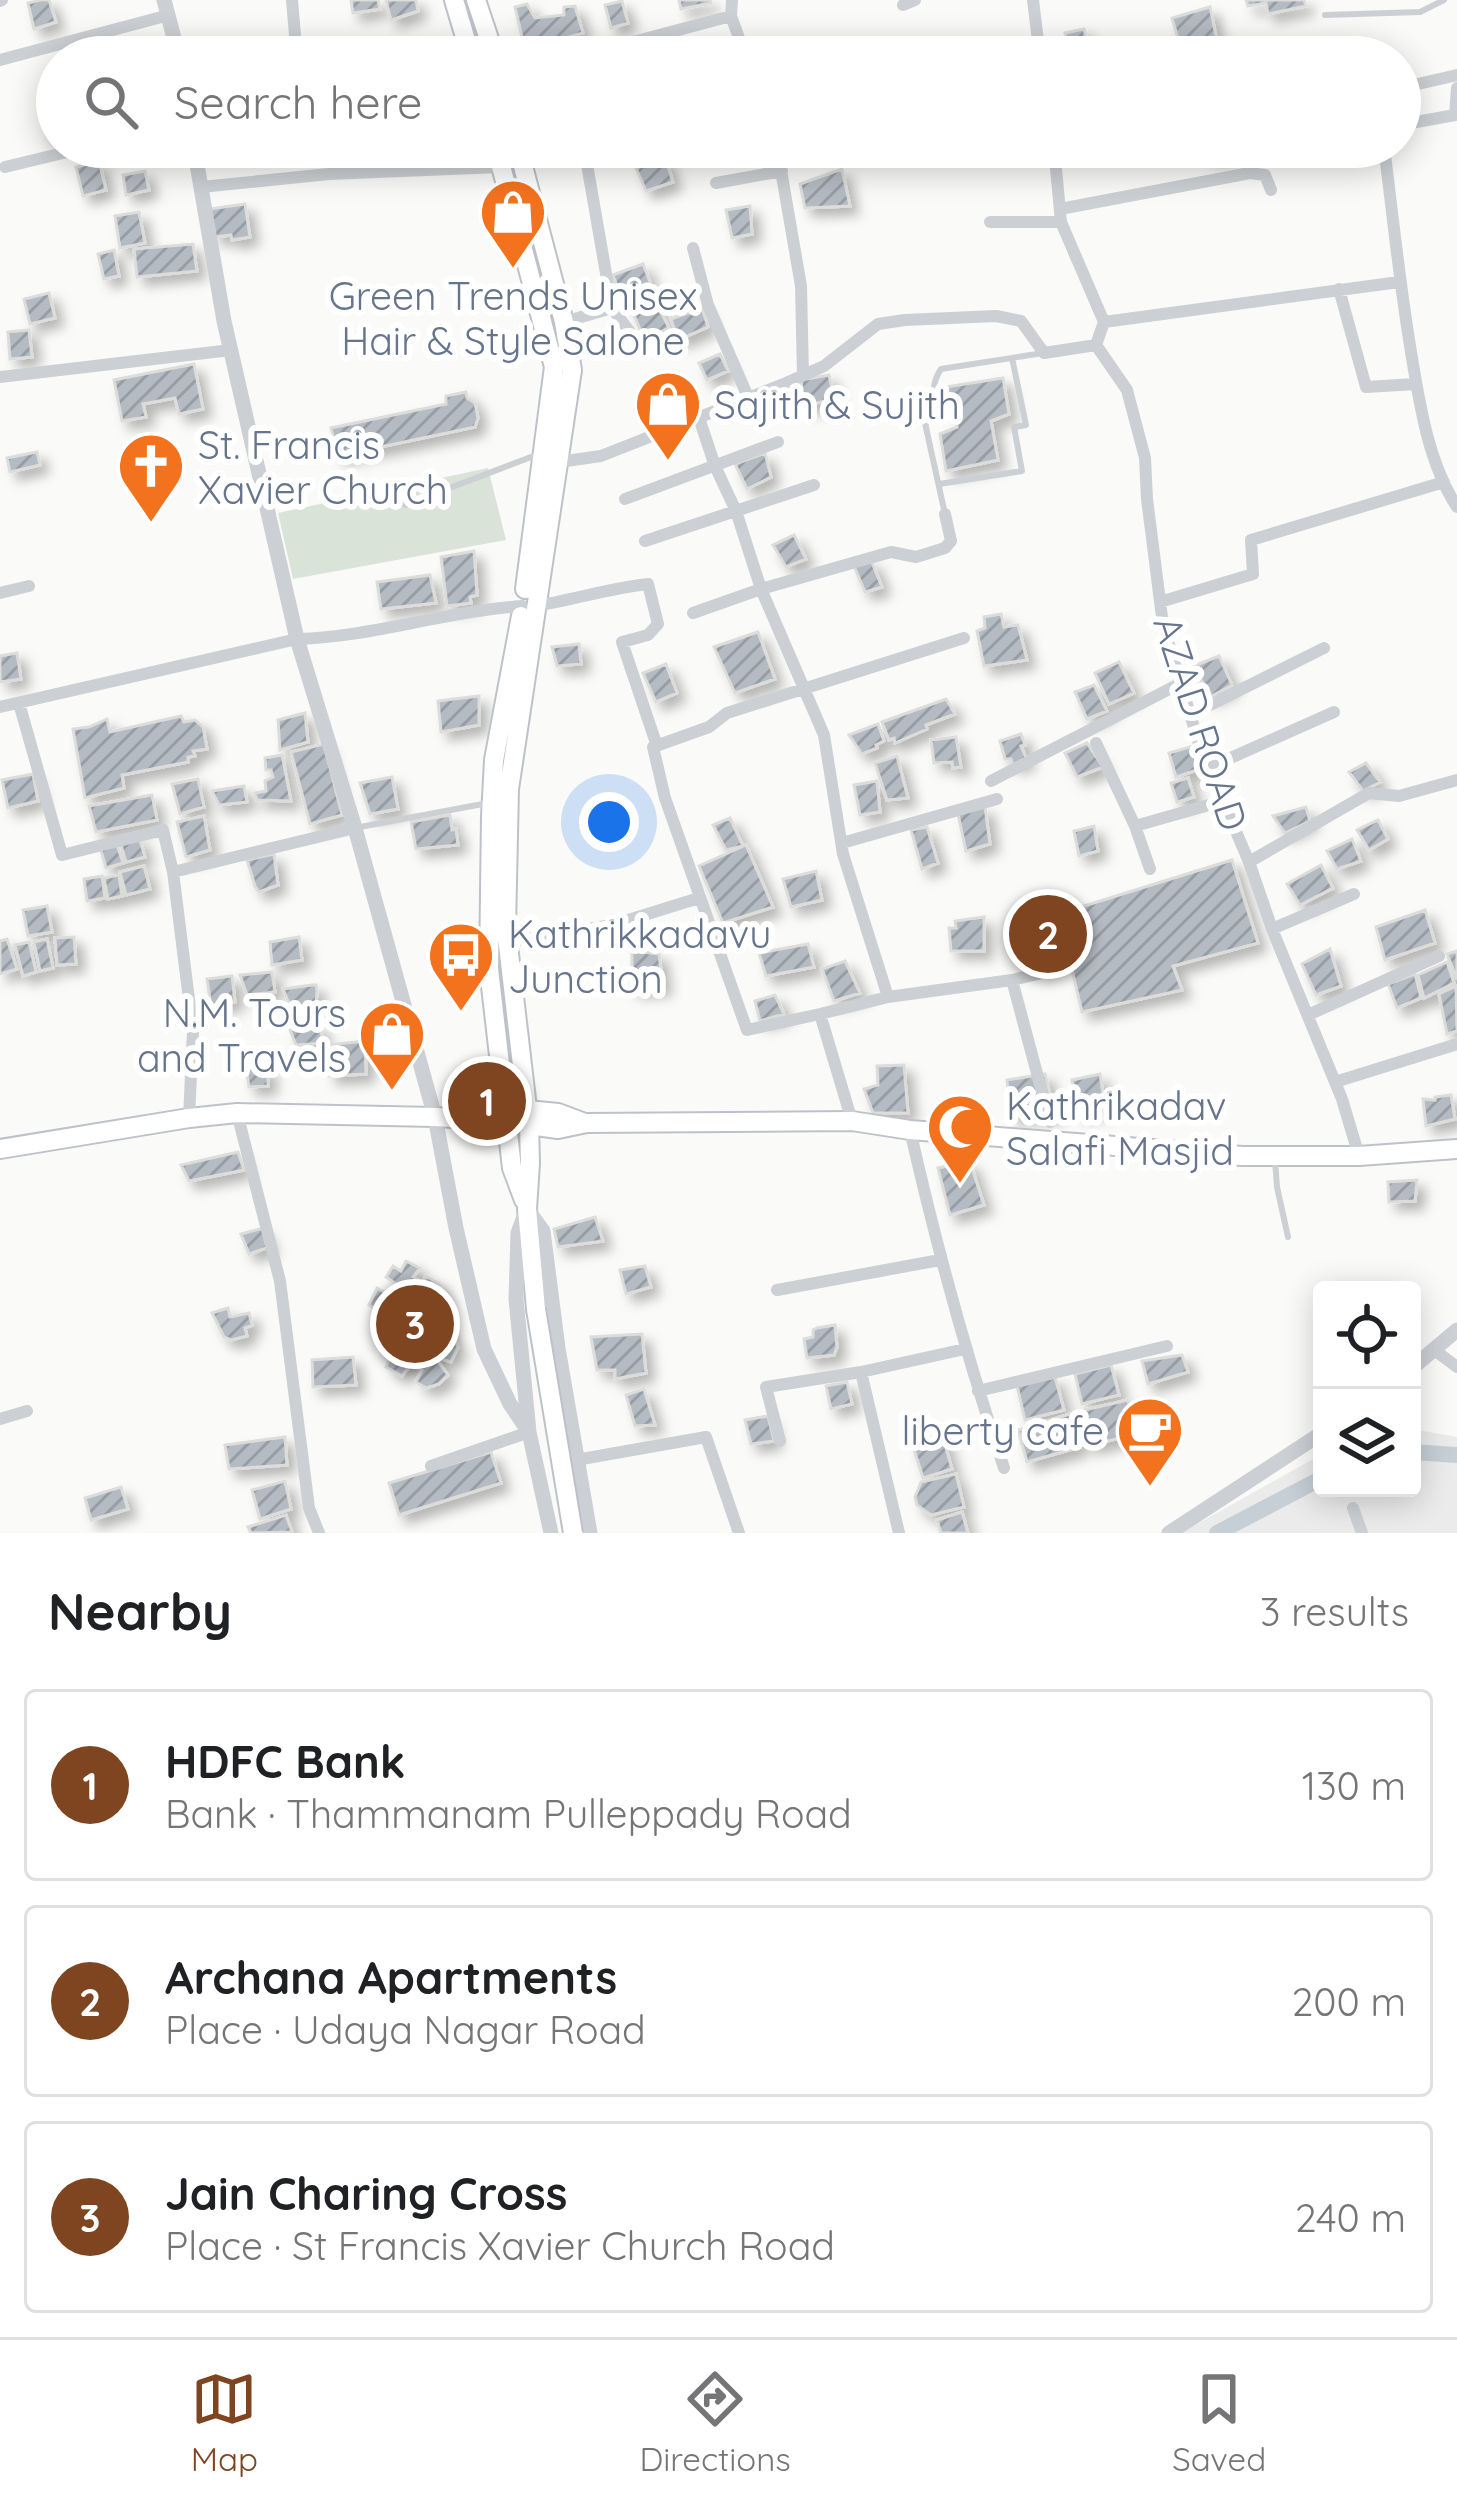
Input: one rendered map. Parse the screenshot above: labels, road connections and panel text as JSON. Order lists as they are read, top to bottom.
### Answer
{
  "streets": {
    "street": ["AZAD ROAD"]
  },
  "places": {
    "shop": ["Green Trends Unisex Hair & Style Salone", "Sajith & Sujith", "N.M. Tours and Travels"],
    "church": ["St. Francis Xavier Church"],
    "bus stop": ["Kathrikkadavu Junction"],
    "mosque": ["Kathrikadav Salafi Masjid"],
    "cafe": ["liberty cafe"]
  },
  "page": {
    "search": "Search here",
    "pins": ["2", "1", "3"],
    "heading": ["Nearby", "3 results"],
    "list": [
      {
        "mark": "1",
        "name": "HDFC Bank",
        "note": "Bank · Thammanam Pulleppady Road",
        "value": "130 m"
      },
      {
        "mark": "2",
        "name": "Archana Apartments",
        "note": "Place · Udaya Nagar Road",
        "value": "200 m"
      },
      {
        "mark": "3",
        "name": "Jain Charing Cross",
        "note": "Place · St Francis Xavier Church Road",
        "value": "240 m"
      }
    ],
    "nav": ["Map", "Directions", "Saved"]
  }
}
